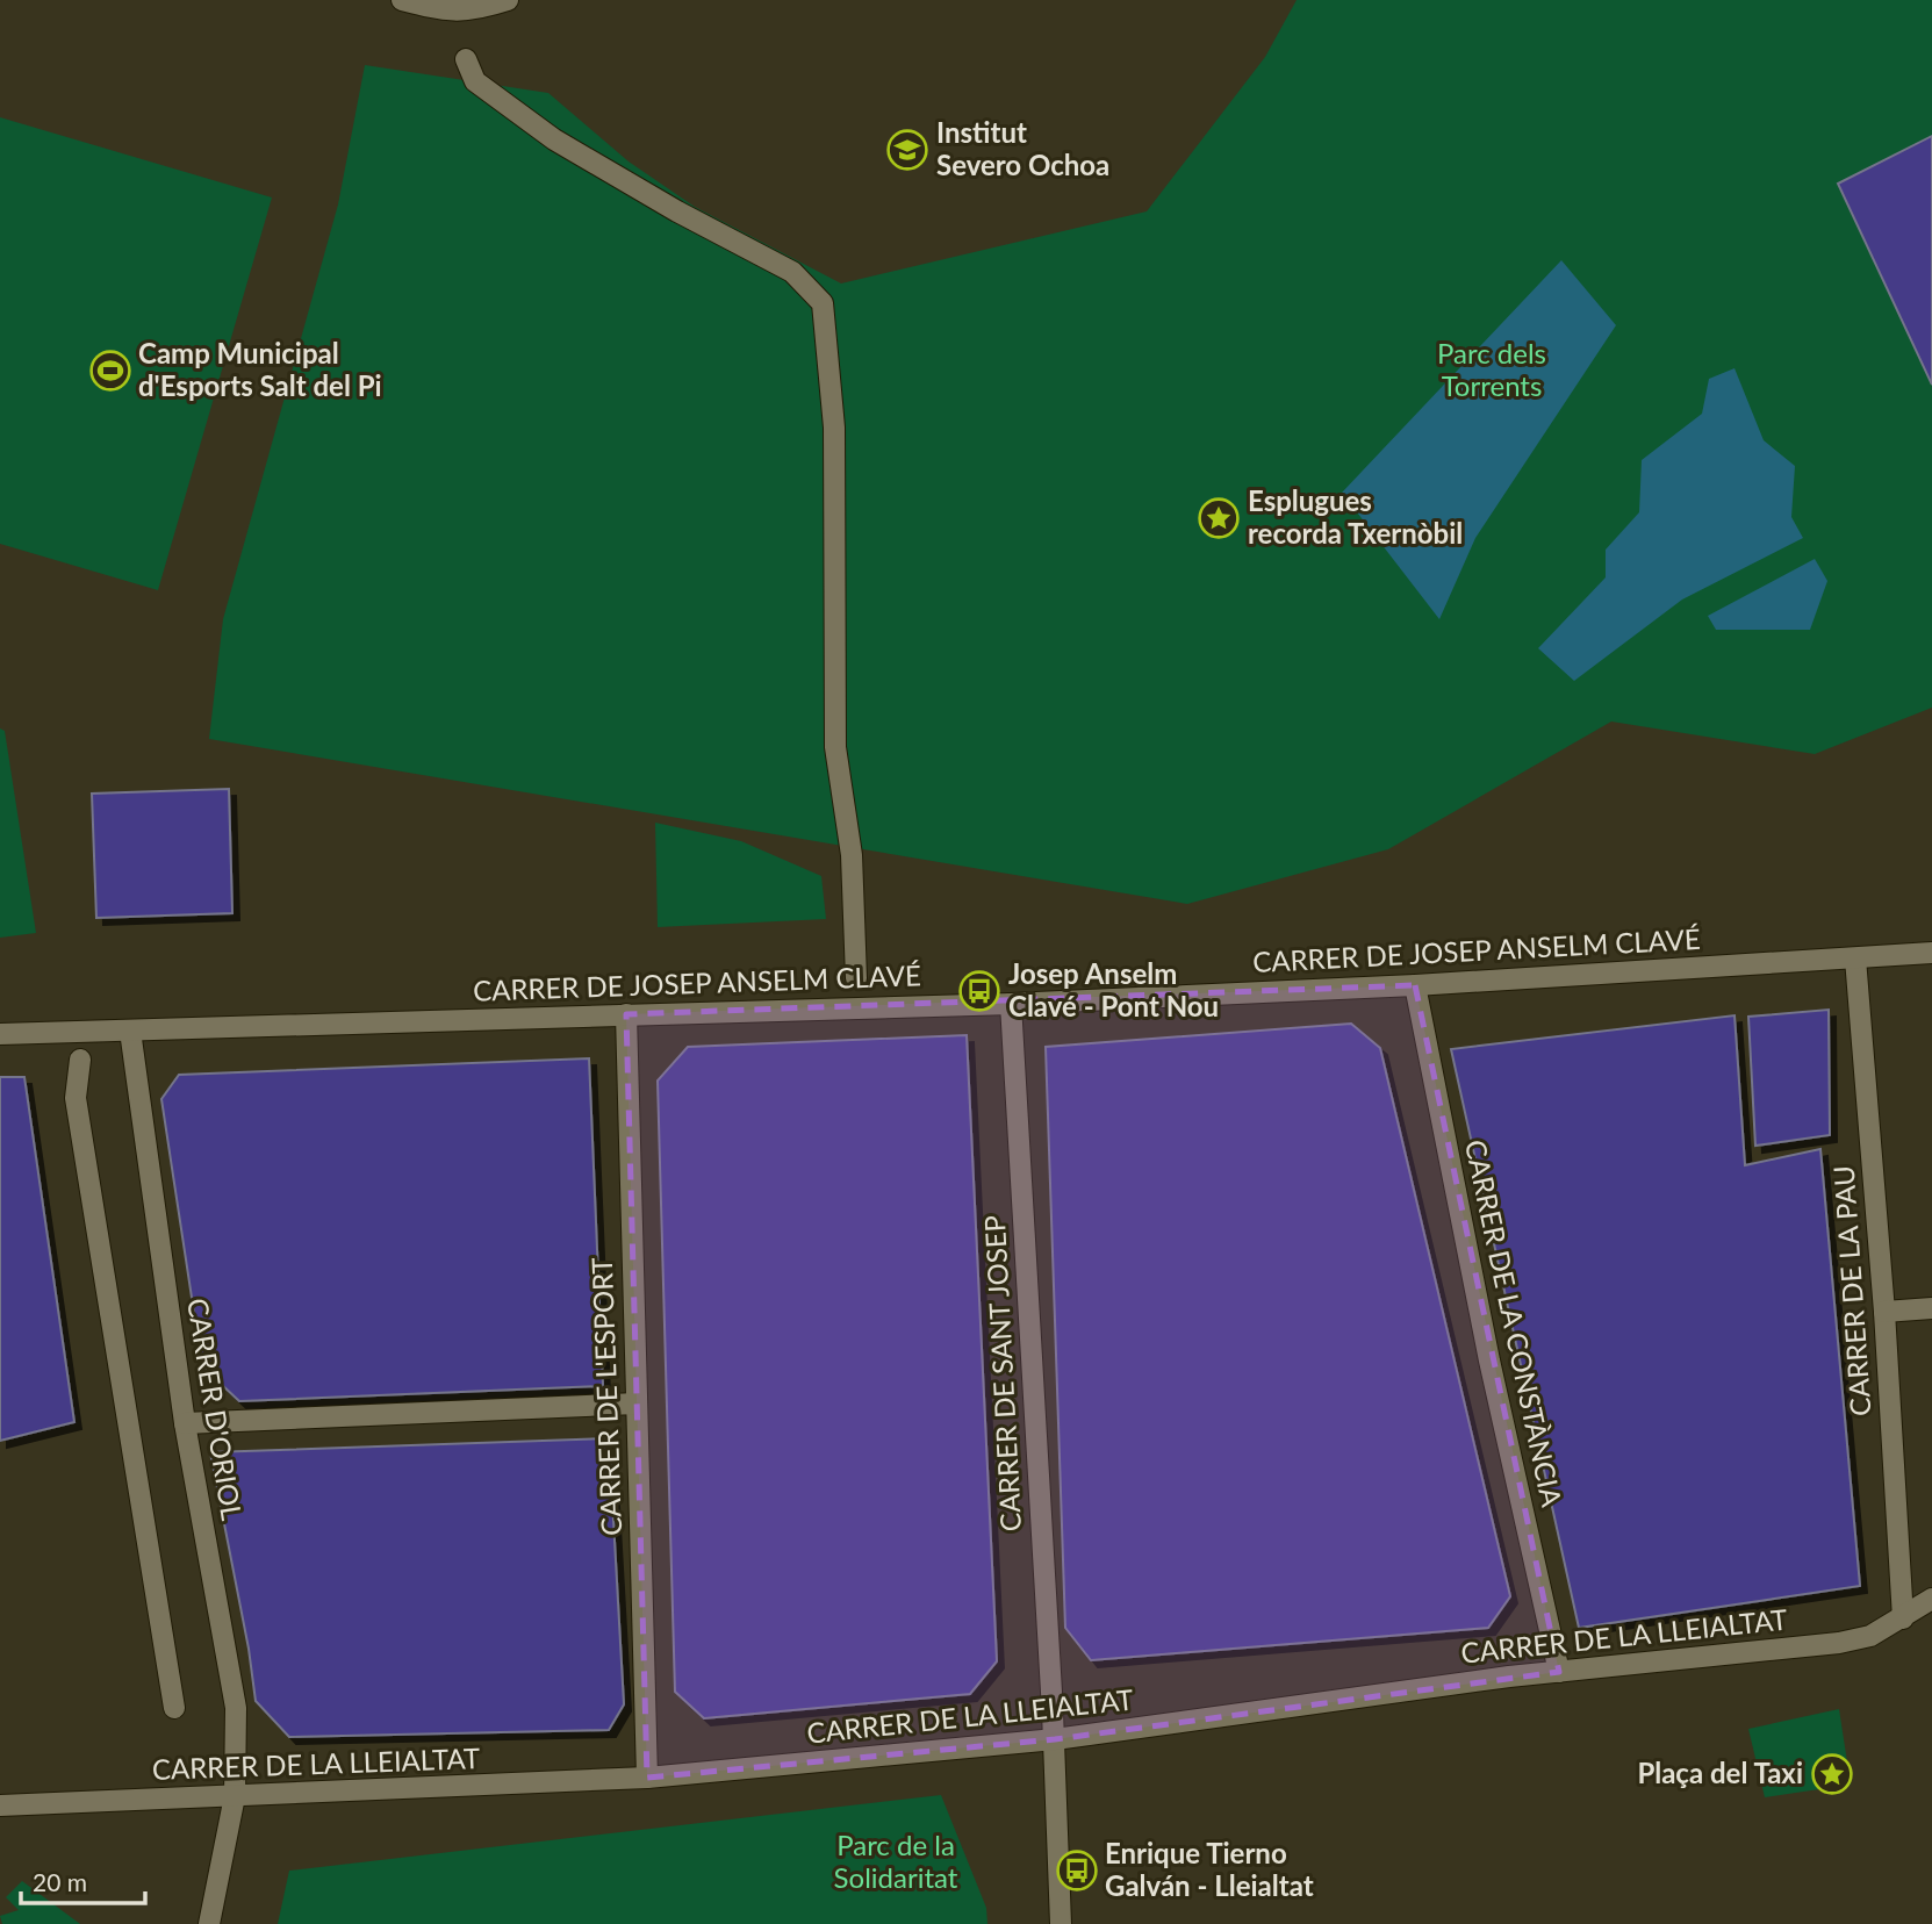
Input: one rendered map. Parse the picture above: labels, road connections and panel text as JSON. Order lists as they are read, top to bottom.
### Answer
{
  "streets": {
    "street": [
      "CARRER DE JOSEP ANSELM CLAVÉ",
      "CARRER DE LA PAU",
      "CARRER DE LA CONSTÀNCIA",
      "CARRER DE SANT JOSEP",
      "CARRER DE L'ESPORT",
      "CARRER D'ORIOL",
      "CARRER DE LA LLEIALTAT"
    ]
  },
  "crossings": [
    ["CARRER DE JOSEP ANSELM CLAVÉ", "CARRER DE LA PAU"],
    ["CARRER DE JOSEP ANSELM CLAVÉ", "CARRER DE LA CONSTÀNCIA"],
    ["CARRER DE JOSEP ANSELM CLAVÉ", "CARRER DE SANT JOSEP"],
    ["CARRER DE JOSEP ANSELM CLAVÉ", "CARRER DE L'ESPORT"],
    ["CARRER DE JOSEP ANSELM CLAVÉ", "CARRER D'ORIOL"],
    ["CARRER DE LA PAU", "CARRER DE LA LLEIALTAT"],
    ["CARRER DE LA CONSTÀNCIA", "CARRER DE LA LLEIALTAT"],
    ["CARRER DE SANT JOSEP", "CARRER DE LA LLEIALTAT"],
    ["CARRER DE L'ESPORT", "CARRER DE LA LLEIALTAT"],
    ["CARRER D'ORIOL", "CARRER DE LA LLEIALTAT"]
  ],
  "parks": ["Parc dels Torrents", "Parc de la Solidaritat"],
  "places": {
    "school or university": ["Institut Severo Ochoa"],
    "sports": ["Camp Municipal d'Esports Salt del Pi"],
    "place": ["Esplugues recorda Txernòbil", "Plaça del Taxi"],
    "bus stop": ["Josep Anselm Clavé - Pont Nou", "Enrique Tierno Galván - Lleialtat"]
  },
  "scale_bar": "20 m"
}
